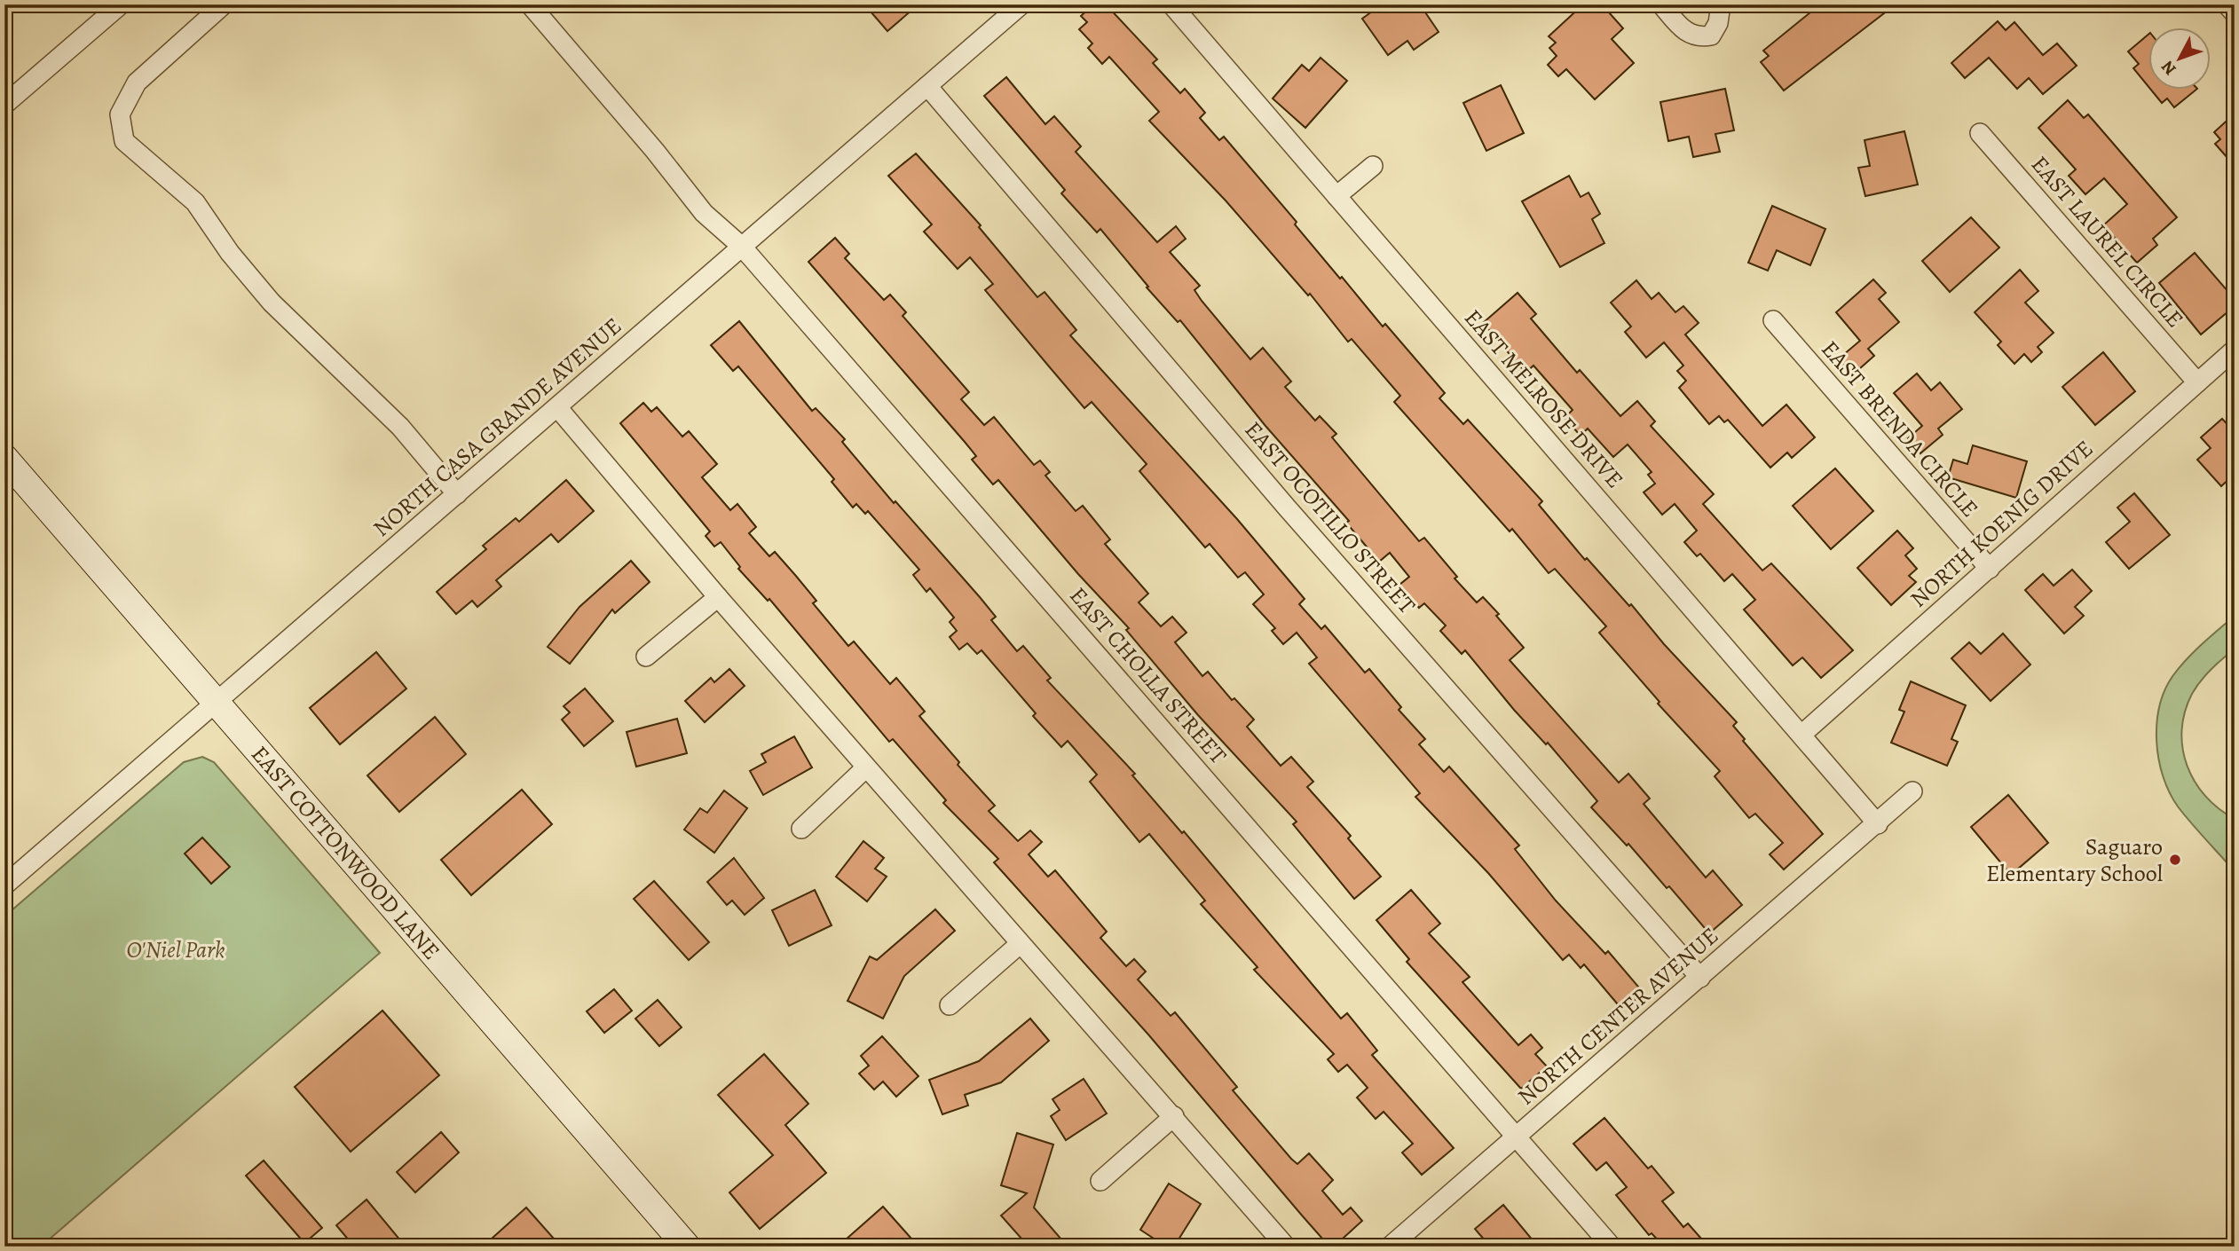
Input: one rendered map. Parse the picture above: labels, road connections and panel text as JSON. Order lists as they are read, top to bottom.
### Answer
{
  "streets": {
    "main road": ["EAST COTTONWOOD LANE"],
    "street": [
      "EAST LAUREL CIRCLE",
      "EAST MELROSE DRIVE",
      "NORTH CASA GRANDE AVENUE",
      "EAST BRENDA CIRCLE",
      "EAST OCOTILLO STREET",
      "NORTH KOENIG DRIVE",
      "EAST CHOLLA STREET",
      "NORTH CENTER AVENUE"
    ]
  },
  "crossings": [
    ["EAST LAUREL CIRCLE", "NORTH KOENIG DRIVE"],
    ["EAST MELROSE DRIVE", "NORTH KOENIG DRIVE"],
    ["EAST MELROSE DRIVE", "NORTH CENTER AVENUE"],
    ["NORTH CASA GRANDE AVENUE", "EAST OCOTILLO STREET"],
    ["NORTH CASA GRANDE AVENUE", "EAST CHOLLA STREET"],
    ["NORTH CASA GRANDE AVENUE", "EAST COTTONWOOD LANE"],
    ["EAST BRENDA CIRCLE", "NORTH KOENIG DRIVE"],
    ["EAST OCOTILLO STREET", "NORTH CENTER AVENUE"],
    ["EAST CHOLLA STREET", "NORTH CENTER AVENUE"]
  ],
  "parks": ["O'Niel Park"],
  "places": ["Saguaro Elementary School"],
  "north": "bottom left"
}
